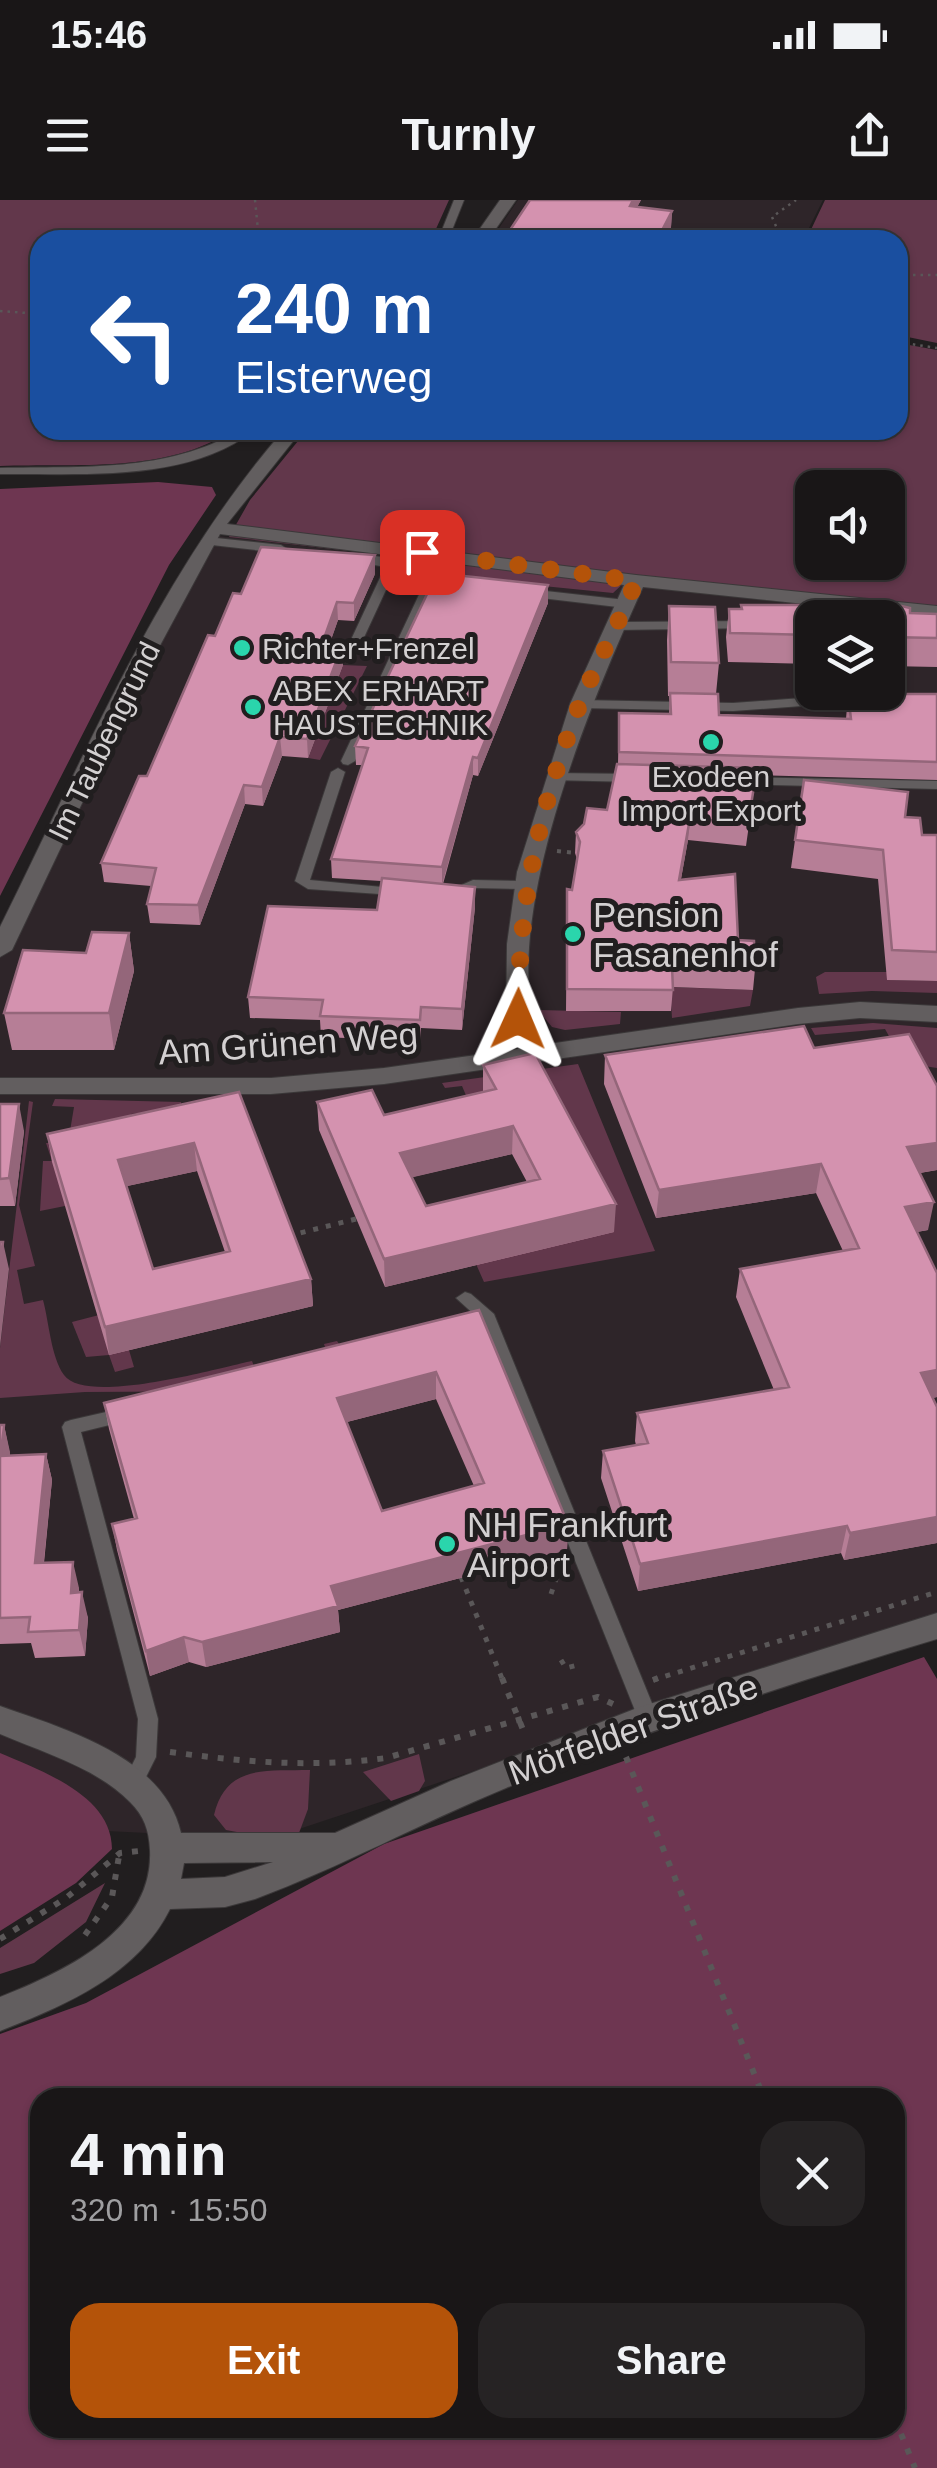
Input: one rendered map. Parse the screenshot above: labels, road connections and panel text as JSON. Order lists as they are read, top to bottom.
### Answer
{
  "streets": {
    "street": ["Im Taubengrund", "Am Grünen Weg", "Mörfelder Straße"]
  },
  "places": [
    "Richter+Frenzel",
    "ABEX ERHART HAUSTECHNIK",
    "Exodeen Import Export",
    "Pension Fasanenhof",
    "NH Frankfurt Airport"
  ],
  "page": {
    "status": "15:46",
    "header": "Turnly",
    "turn": ["240 m", "Elsterweg"],
    "heading": ["4 min", "320 m · 15:50"],
    "buttons": ["Exit", "Share"]
  }
}
